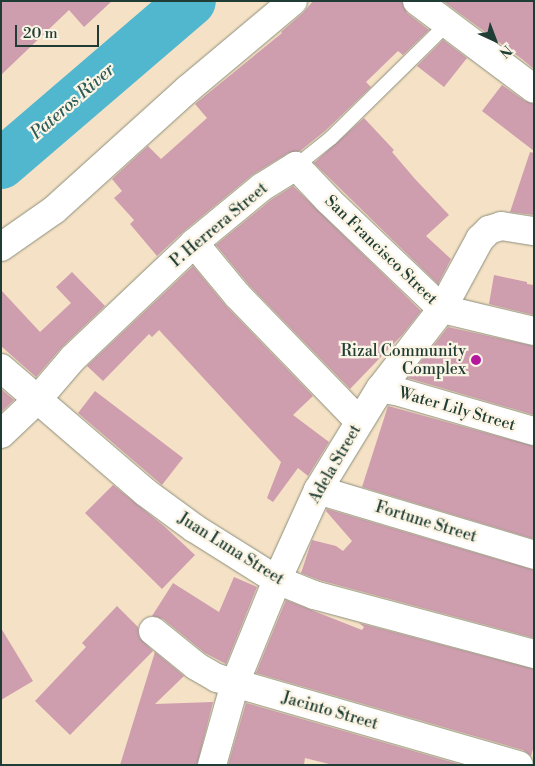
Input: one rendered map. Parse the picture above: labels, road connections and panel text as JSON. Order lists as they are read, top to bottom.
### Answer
{
  "streets": {
    "street": [
      "P. Herrera Street",
      "San Francisco Street",
      "Water Lily Street",
      "Adela Street",
      "Fortune Street",
      "Juan Luna Street",
      "Jacinto Street"
    ]
  },
  "crossings": [
    ["P. Herrera Street", "San Francisco Street"],
    ["P. Herrera Street", "Juan Luna Street"],
    ["San Francisco Street", "Adela Street"],
    ["Water Lily Street", "Adela Street"],
    ["Adela Street", "Fortune Street"],
    ["Adela Street", "Juan Luna Street"],
    ["Adela Street", "Jacinto Street"]
  ],
  "water": ["Pateros River"],
  "places": ["Rizal Community Complex"],
  "scale_bar": "20 m",
  "north": "bottom right"
}
